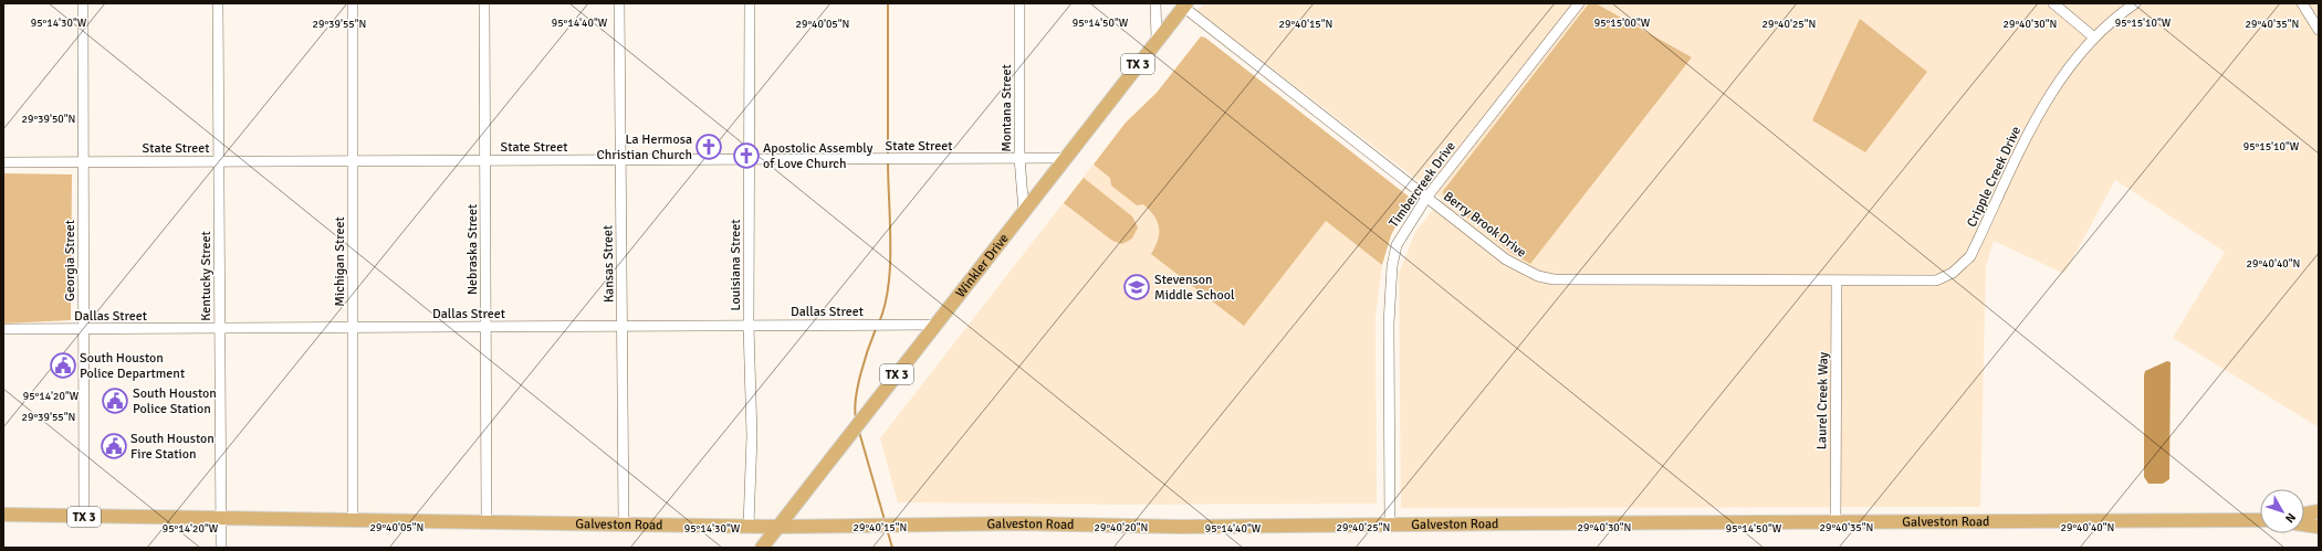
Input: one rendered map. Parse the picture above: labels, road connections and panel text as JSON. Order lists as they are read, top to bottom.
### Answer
{
  "streets": {
    "main road": ["TX 3", "Winkler Drive", "Galveston Road"],
    "street": [
      "Montana Street",
      "State Street",
      "Cripple Creek Drive",
      "Timbercreek Drive",
      "Berry Brook Drive",
      "Nebraska Street",
      "Georgia Street",
      "Michigan Street",
      "Kansas Street",
      "Louisiana Street",
      "Kentucky Street",
      "Dallas Street",
      "Laurel Creek Way"
    ]
  },
  "crossings": [
    ["Montana Street", "State Street"],
    ["Montana Street", "Winkler Drive"],
    ["State Street", "Nebraska Street"],
    ["State Street", "Georgia Street"],
    ["State Street", "Michigan Street"],
    ["State Street", "Kansas Street"],
    ["State Street", "Louisiana Street"],
    ["State Street", "Winkler Drive"],
    ["State Street", "Kentucky Street"],
    ["Cripple Creek Drive", "Berry Brook Drive"],
    ["Cripple Creek Drive", "Laurel Creek Way"],
    ["Timbercreek Drive", "Berry Brook Drive"],
    ["Timbercreek Drive", "Galveston Road"],
    ["Berry Brook Drive", "Winkler Drive"],
    ["Berry Brook Drive", "Laurel Creek Way"],
    ["Nebraska Street", "Dallas Street"],
    ["Nebraska Street", "Galveston Road"],
    ["Georgia Street", "Dallas Street"],
    ["Georgia Street", "Galveston Road"],
    ["Michigan Street", "Dallas Street"],
    ["Michigan Street", "Galveston Road"],
    ["Kansas Street", "Dallas Street"],
    ["Kansas Street", "Galveston Road"],
    ["Louisiana Street", "Dallas Street"],
    ["Louisiana Street", "Galveston Road"],
    ["Winkler Drive", "Dallas Street"],
    ["Winkler Drive", "Galveston Road"],
    ["Kentucky Street", "Dallas Street"],
    ["Kentucky Street", "Galveston Road"],
    ["Laurel Creek Way", "Galveston Road"]
  ],
  "places": {
    "church": ["La Hermosa Christian Church", "Apostolic Assembly of Love Church"],
    "school or university": ["Stevenson Middle School"],
    "public building": ["South Houston Police Department", "South Houston Police Station", "South Houston Fire Station"]
  },
  "north": "bottom right",
  "coordinates": [
    "95°14'30\"W",
    "95°14'40\"W",
    "95°14'50\"W",
    "95°15'00\"W",
    "95°15'10\"W",
    "29°40'15\"N",
    "29°40'35\"N",
    "29°39'55\"N",
    "29°40'05\"N",
    "29°40'25\"N",
    "29°40'30\"N",
    "29°39'50\"N",
    "29°40'40\"N",
    "95°14'20\"W",
    "29°40'20\"N"
  ]
}
